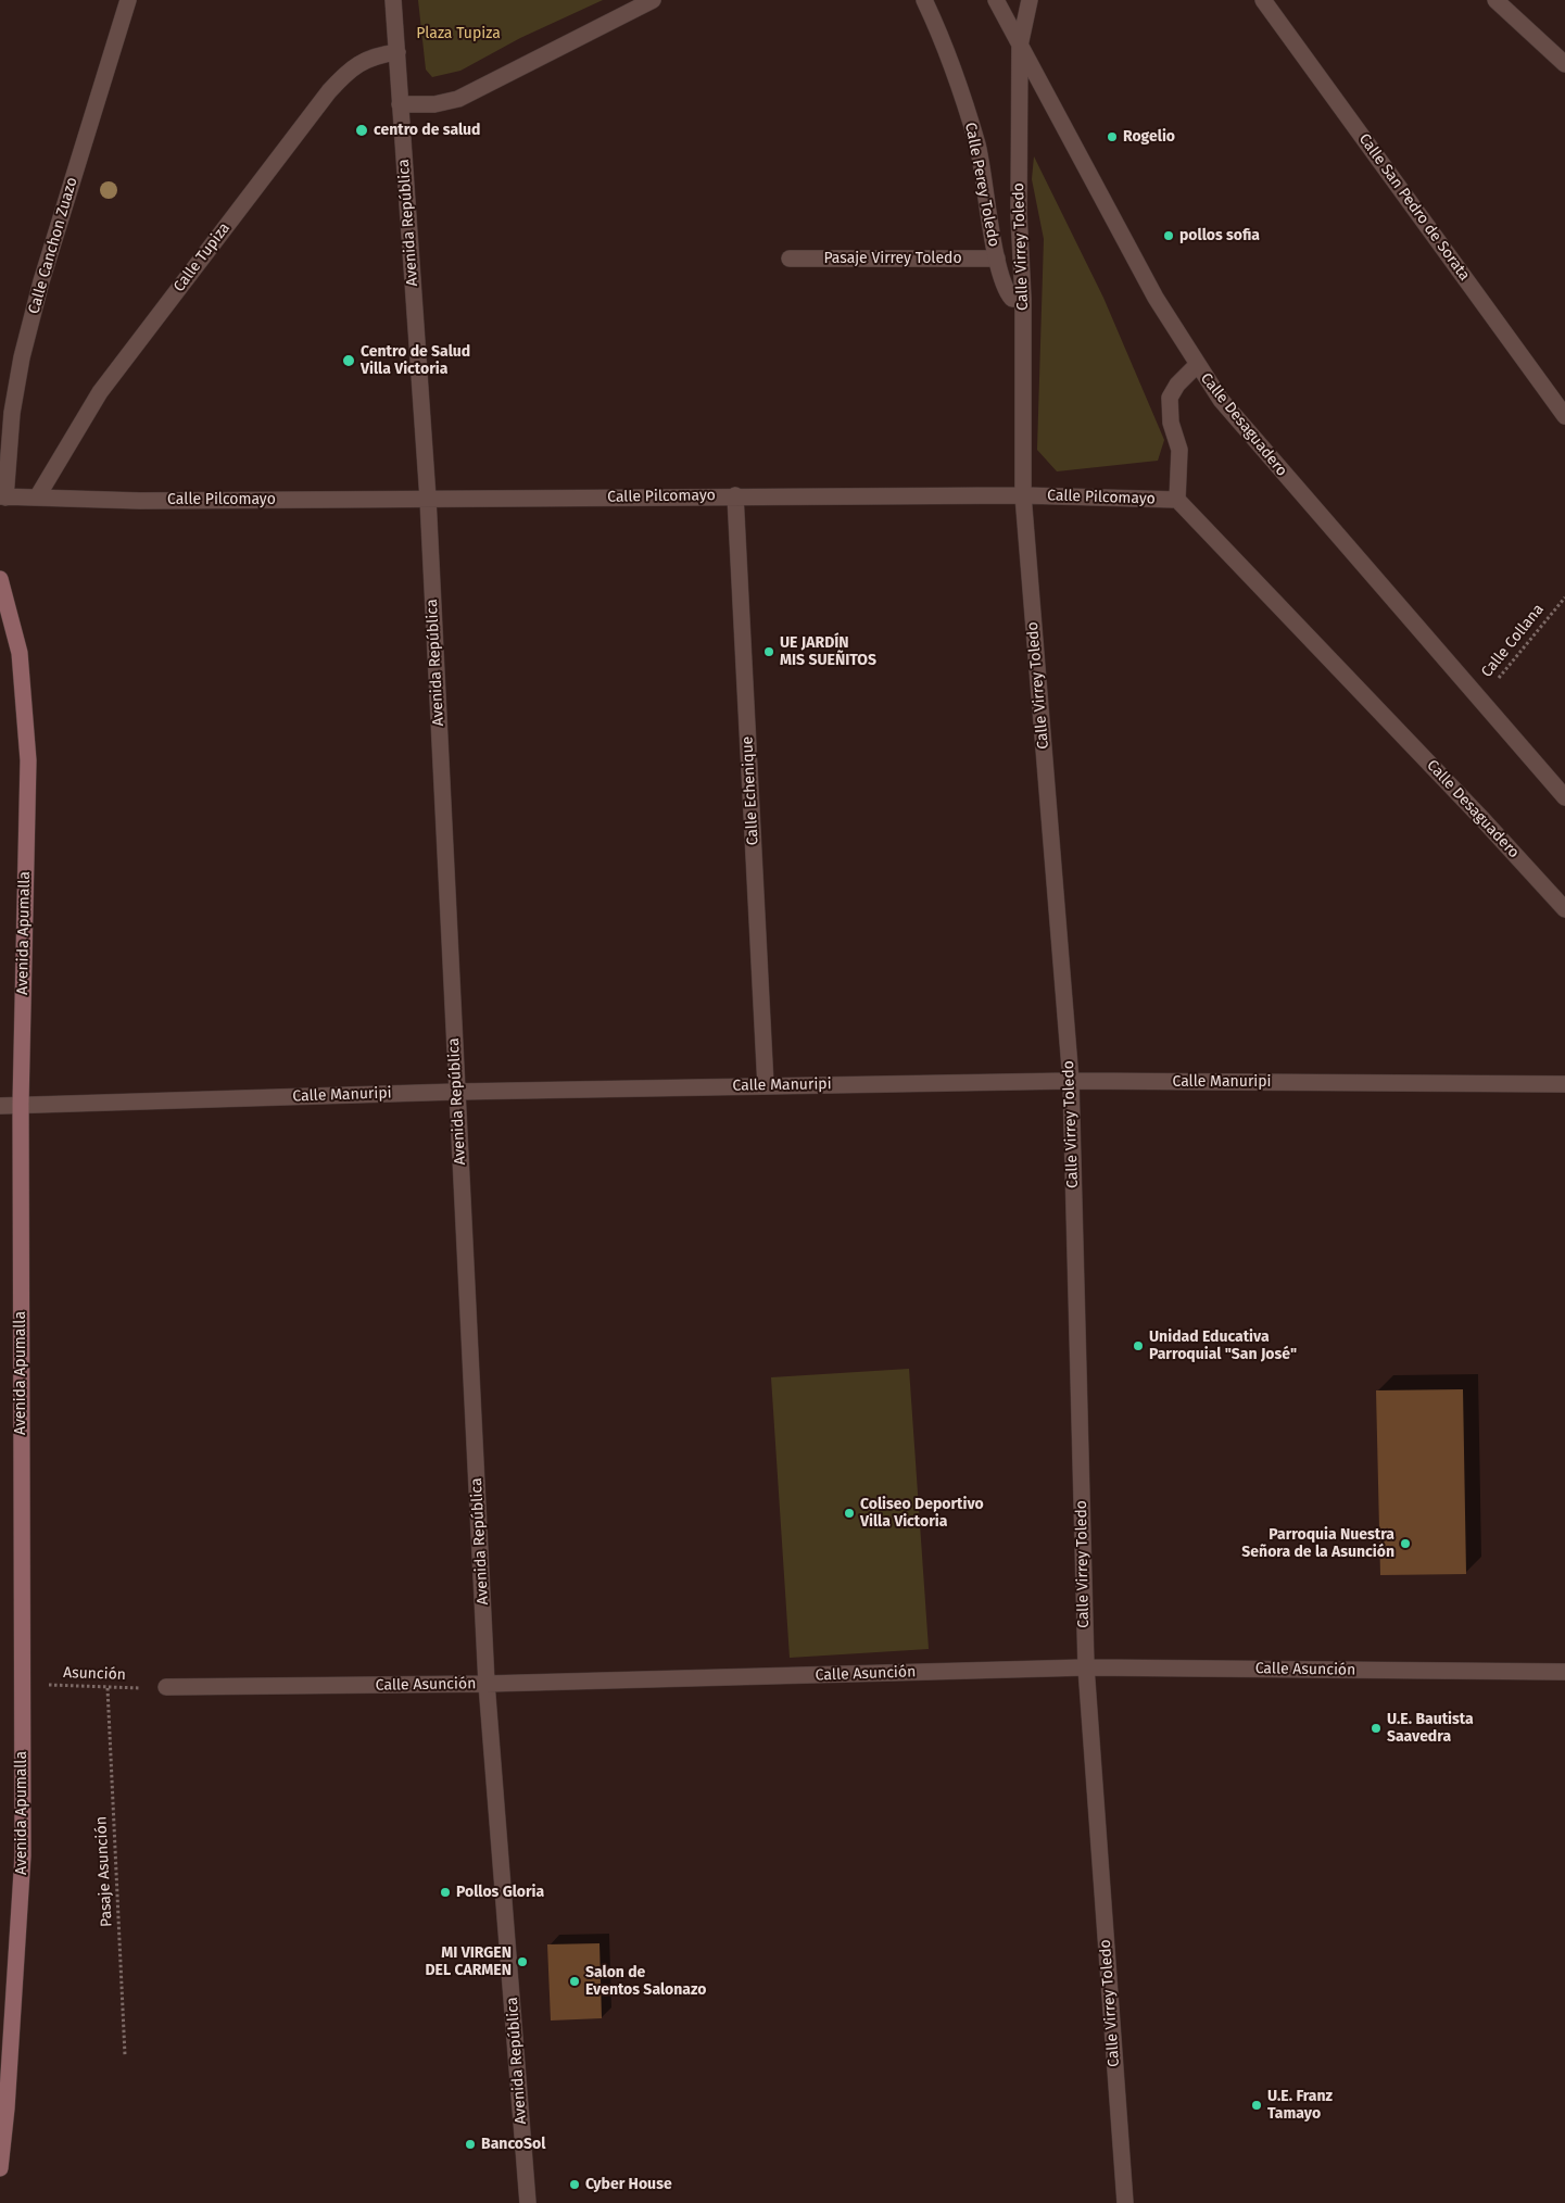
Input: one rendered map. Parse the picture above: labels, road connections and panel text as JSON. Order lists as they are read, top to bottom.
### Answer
{
  "streets": {
    "street": [
      "Calle Perey Toledo",
      "Calle San Pedro de Sorata",
      "Avenida República",
      "Calle Canchon Zuazo",
      "Calle Virrey Toledo",
      "Calle Tupiza",
      "Pasaje Virrey Toledo",
      "Calle Desaguadero",
      "Calle Pilcomayo",
      "Calle Echenique",
      "Avenida Apumalla",
      "Calle Manuripi",
      "Calle Asunción"
    ],
    "path": ["Calle Collana", "Asunción", "Pasaje Asunción"]
  },
  "crossings": [
    ["Calle Perey Toledo", "Calle Virrey Toledo"],
    ["Calle Perey Toledo", "Pasaje Virrey Toledo"],
    ["Avenida República", "Calle Tupiza"],
    ["Avenida República", "Calle Pilcomayo"],
    ["Avenida República", "Calle Manuripi"],
    ["Avenida República", "Calle Asunción"],
    ["Calle Canchon Zuazo", "Calle Pilcomayo"],
    ["Calle Virrey Toledo", "Calle Desaguadero"],
    ["Calle Virrey Toledo", "Calle Pilcomayo"],
    ["Calle Virrey Toledo", "Calle Manuripi"],
    ["Calle Virrey Toledo", "Calle Asunción"],
    ["Calle Tupiza", "Calle Pilcomayo"],
    ["Calle Desaguadero", "Calle Pilcomayo"],
    ["Calle Desaguadero", "Calle Collana"],
    ["Calle Pilcomayo", "Calle Echenique"],
    ["Calle Echenique", "Calle Manuripi"],
    ["Avenida Apumalla", "Calle Manuripi"],
    ["Avenida Apumalla", "Asunción"],
    ["Calle Asunción", "Asunción"],
    ["Asunción", "Pasaje Asunción"]
  ],
  "parks": ["Plaza Tupiza"],
  "places": [
    "centro de salud",
    "Rogelio",
    "pollos sofia",
    "Centro de Salud Villa Victoria",
    "UE JARDÍN MIS SUEÑITOS",
    "Unidad Educativa Parroquial \"San José\"",
    "Coliseo Deportivo Villa Victoria",
    "Parroquia Nuestra Señora de la Asunción",
    "U.E. Bautista Saavedra",
    "Pollos Gloria",
    "MI VIRGEN DEL CARMEN",
    "Salon de Eventos Salonazo",
    "U.E. Franz Tamayo",
    "BancoSol",
    "Cyber House"
  ]
}
